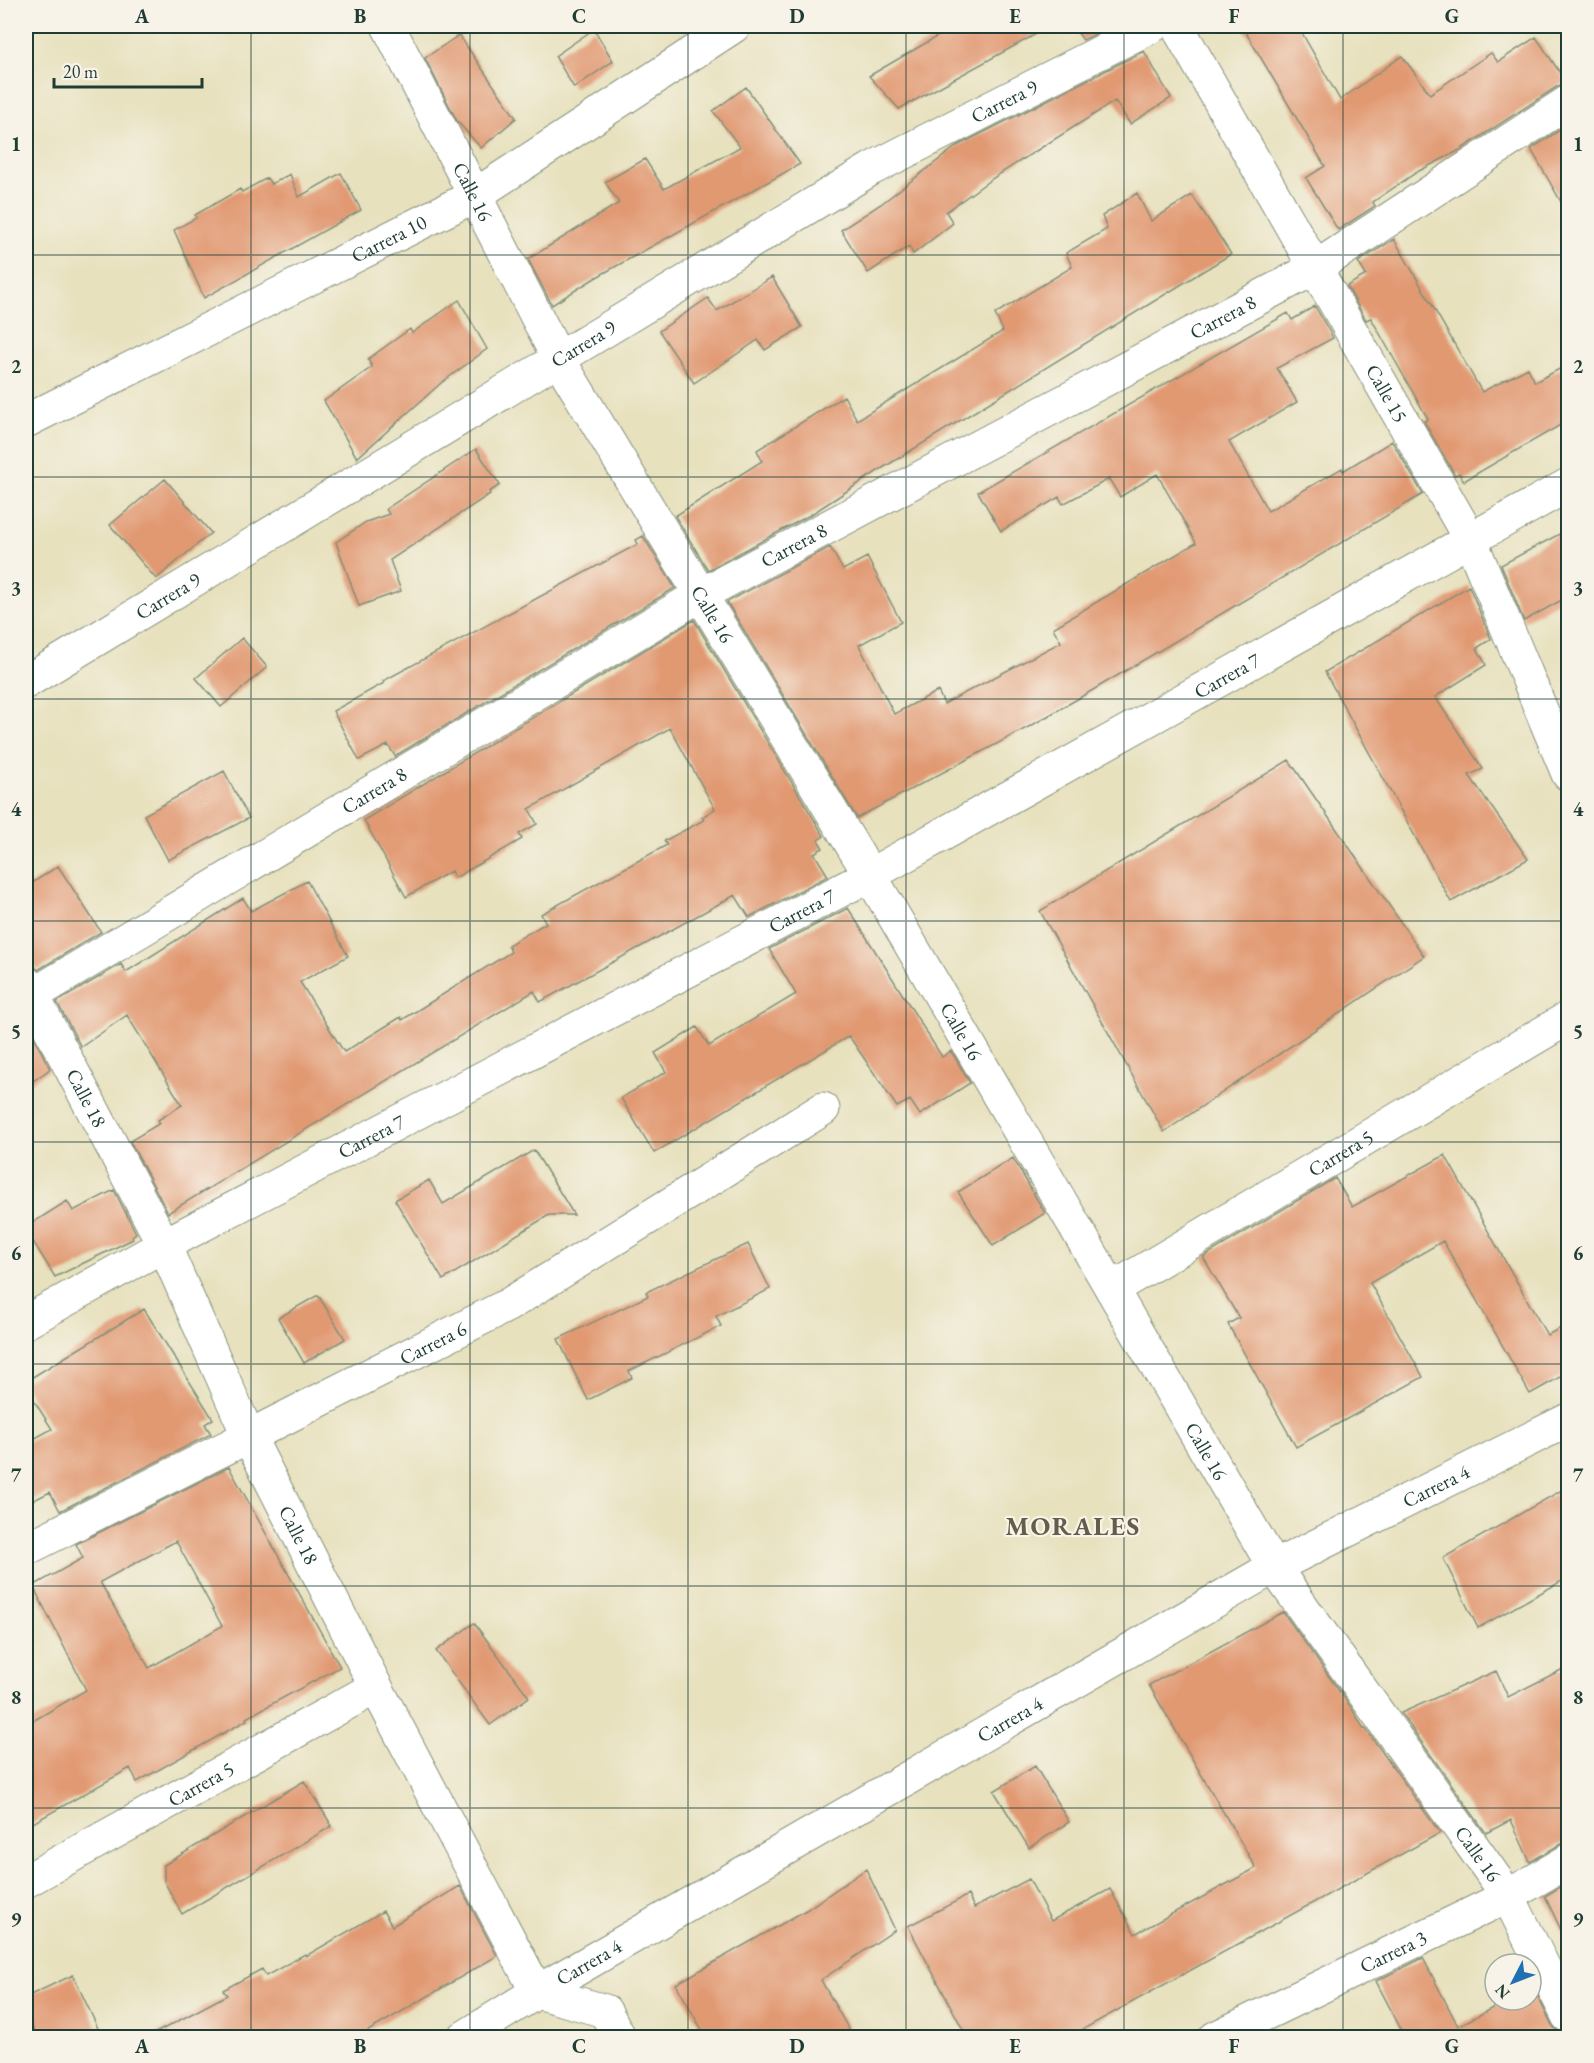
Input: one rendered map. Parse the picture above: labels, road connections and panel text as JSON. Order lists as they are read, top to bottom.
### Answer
{
  "streets": {
    "street": [
      "Carrera 9",
      "Calle 16",
      "Carrera 10",
      "Carrera 8",
      "Calle 15",
      "Carrera 7",
      "Calle 18",
      "Carrera 5",
      "Carrera 6",
      "Carrera 4",
      "Carrera 3"
    ]
  },
  "crossings": [
    ["Carrera 9", "Calle 16"],
    ["Calle 16", "Carrera 10"],
    ["Calle 16", "Carrera 8"],
    ["Calle 16", "Carrera 7"],
    ["Calle 16", "Carrera 5"],
    ["Calle 16", "Carrera 4"],
    ["Calle 16", "Carrera 3"],
    ["Carrera 8", "Calle 15"],
    ["Carrera 8", "Calle 18"],
    ["Calle 15", "Carrera 7"],
    ["Carrera 7", "Calle 18"],
    ["Calle 18", "Carrera 5"],
    ["Calle 18", "Carrera 6"],
    ["Calle 18", "Carrera 4"]
  ],
  "districts": ["MORALES"],
  "scale_bar": "20 m",
  "north": "bottom left",
  "grid": {
    "columns": [
      "A",
      "B",
      "C",
      "D",
      "E",
      "F",
      "G"
    ],
    "rows": [
      "1",
      "2",
      "3",
      "4",
      "5",
      "6",
      "7",
      "8",
      "9"
    ]
  }
}
